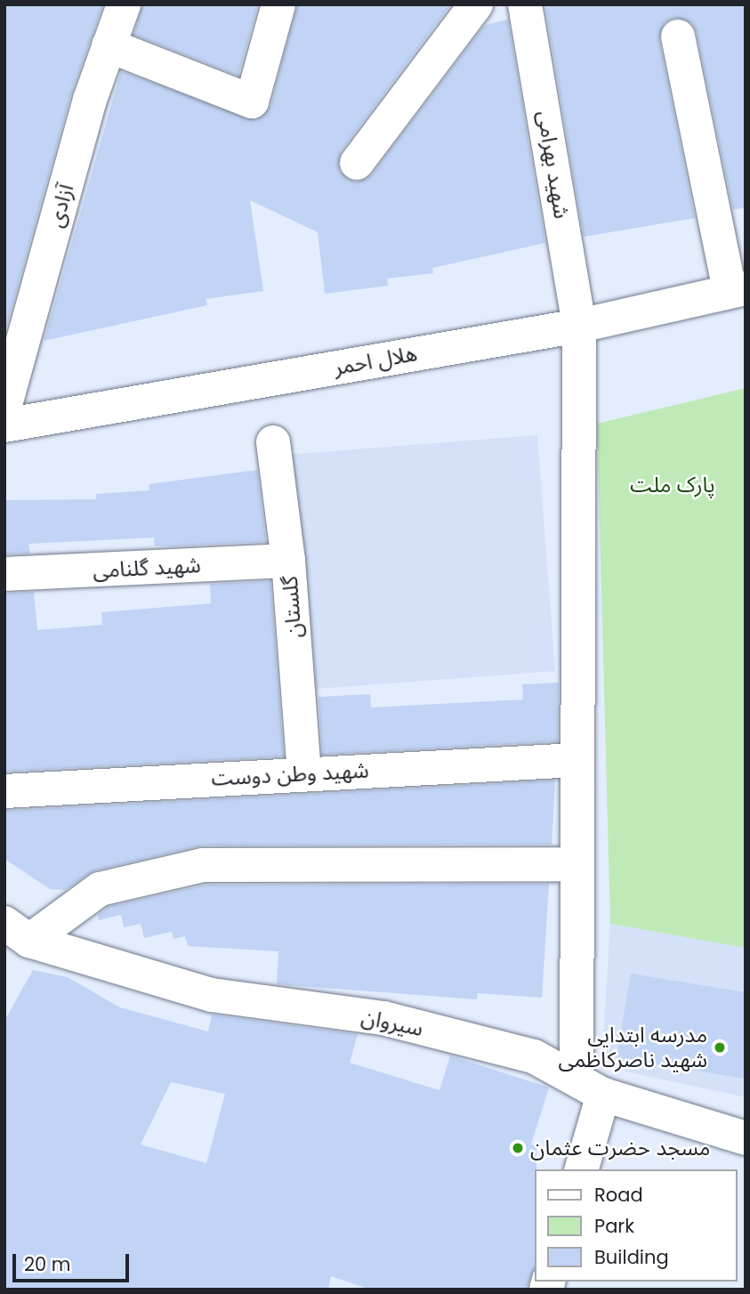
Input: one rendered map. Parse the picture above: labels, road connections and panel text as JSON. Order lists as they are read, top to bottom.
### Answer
{
  "streets": {
    "street": [
      "شهید بهرامی",
      "آزادی",
      "هلال احمر",
      "شهید گلنامی",
      "گلستان",
      "شهید وطن دوست",
      "سیروان"
    ]
  },
  "crossings": [
    ["شهید بهرامی", "هلال احمر"],
    ["شهید بهرامی", "شهید وطن دوست"],
    ["شهید بهرامی", "سیروان"],
    ["شهید گلنامی", "گلستان"],
    ["گلستان", "شهید وطن دوست"]
  ],
  "parks": ["پارک ملت"],
  "places": ["مدرسه ابتدایی شهید ناصرکاظمی", "مسجد حضرت عثمان"],
  "legend": ["Road", "Park", "Building"],
  "scale_bar": "20 m"
}
